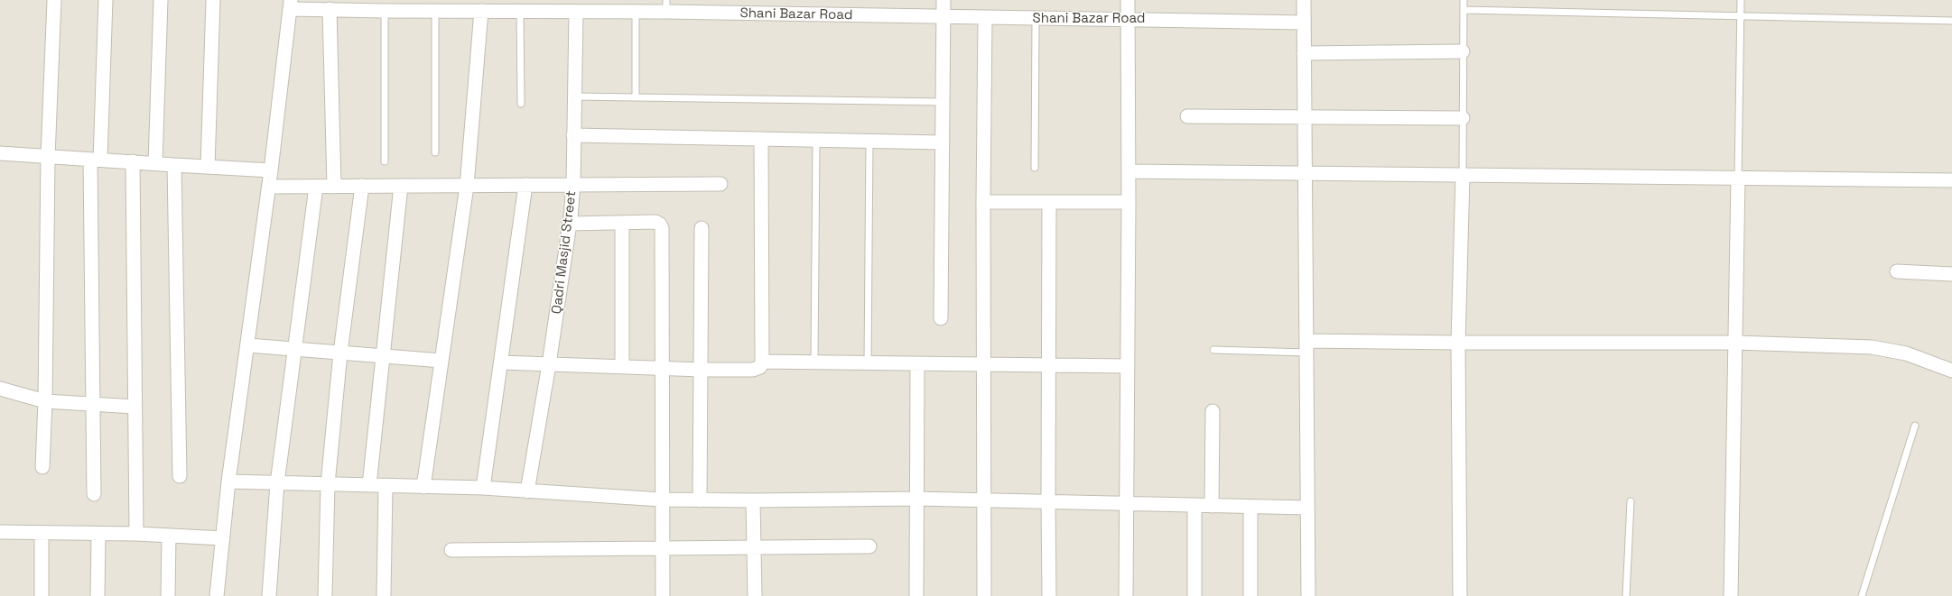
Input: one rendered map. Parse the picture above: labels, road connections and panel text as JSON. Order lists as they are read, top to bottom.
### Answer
{
  "streets": {
    "street": ["Shani Bazar Road", "Qadri Masjid Street"]
  },
  "crossings": [
    ["Shani Bazar Road", "Qadri Masjid Street"]
  ]
}
